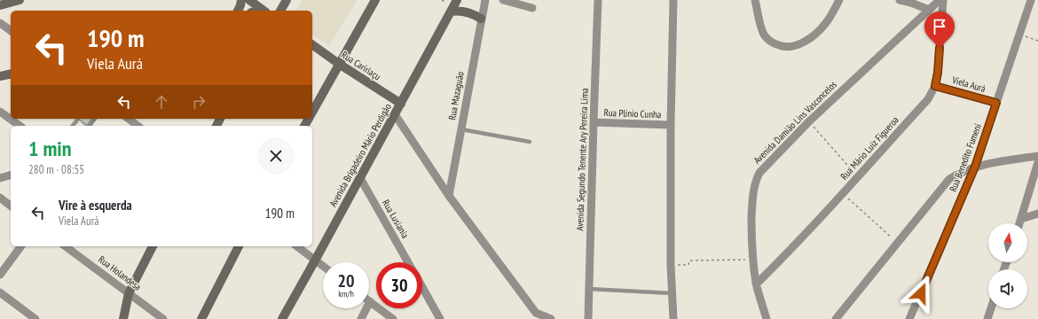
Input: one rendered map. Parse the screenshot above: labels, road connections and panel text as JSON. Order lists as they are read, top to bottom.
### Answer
{
  "streets": {
    "main road": ["Rua Caririaçu", "Avenida Brigadeiro Mário Perdigão"],
    "street": [
      "Viela Aurá",
      "Rua Mazaguão",
      "Rua Plinio Cunha",
      "Avenida Damião Lins Vasconcelos",
      "Rua Mário Luiz Figueroa",
      "Rua Benedito Fumeni",
      "Avenida Segundo Tenente Ary Pereira Lima",
      "Rua Lusiania",
      "Rua Holandesa"
    ]
  },
  "crossings": [
    ["Rua Caririaçu", "Avenida Brigadeiro Mário Perdigão"],
    ["Viela Aurá", "Rua Mário Luiz Figueroa"],
    ["Viela Aurá", "Rua Benedito Fumeni"],
    ["Rua Plinio Cunha", "Avenida Segundo Tenente Ary Pereira Lima"],
    ["Avenida Damião Lins Vasconcelos", "Rua Mário Luiz Figueroa"],
    ["Avenida Brigadeiro Mário Perdigão", "Rua Lusiania"]
  ],
  "north": "top",
  "page": {
    "turn": ["190 m", "Viela Aurá"],
    "heading": ["1 min", "280 m · 08:55"],
    "list": [
      {
        "name": "Vire à esquerda",
        "note": "Viela Aurá",
        "value": "190 m"
      }
    ],
    "speed": "20 km/h",
    "limit": "30"
  }
}
